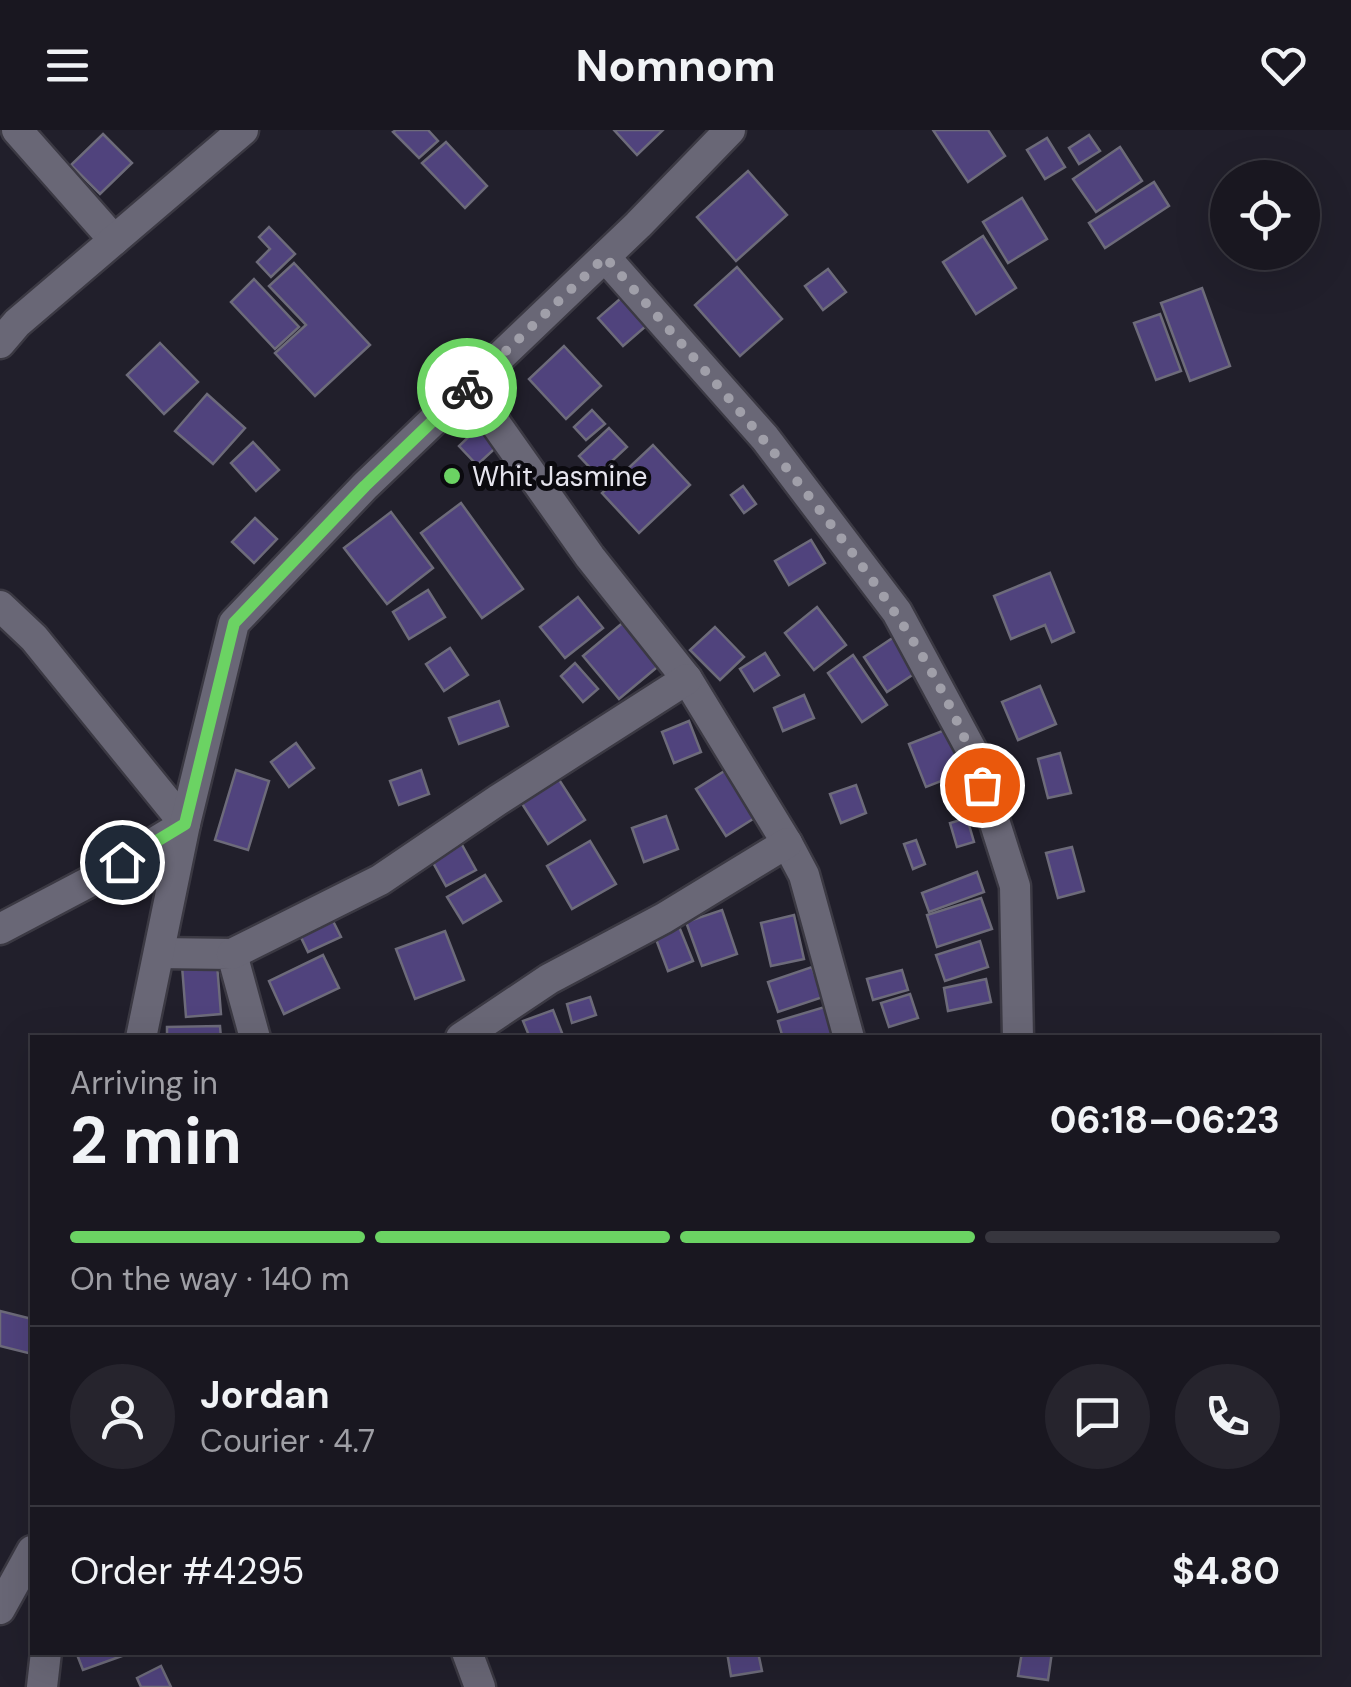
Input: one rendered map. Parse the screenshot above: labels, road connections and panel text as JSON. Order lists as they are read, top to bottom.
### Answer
{
  "places": ["Whit Jasmine"],
  "page": {
    "header": "Nomnom",
    "heading": ["2 min", "Arriving in", "06:18–06:23"],
    "panel": [
      "Jordan",
      "Courier · 4.7",
      "Order #4295",
      "$4.80"
    ],
    "bar": "On the way · 140 m"
  }
}
